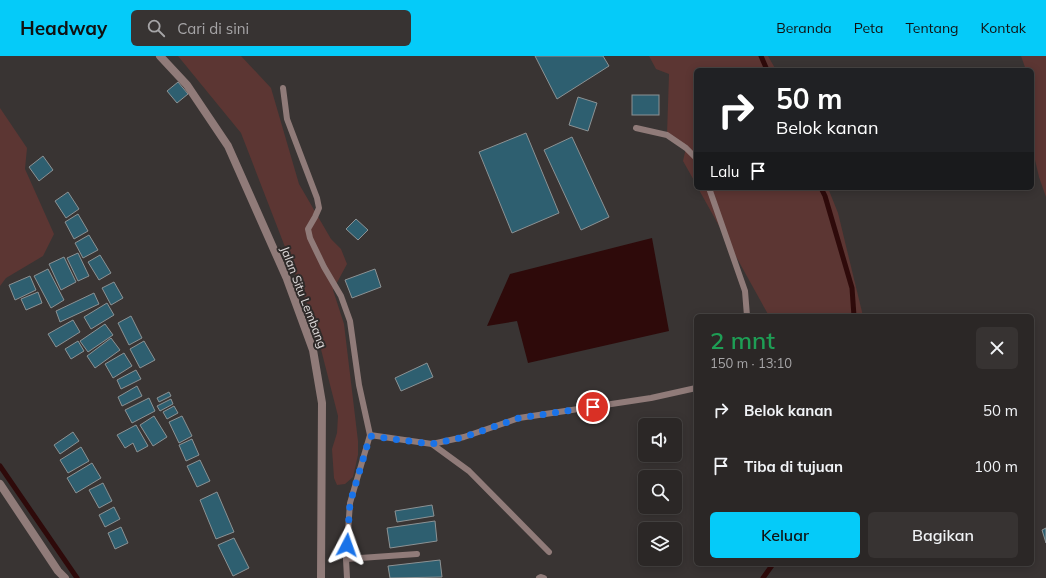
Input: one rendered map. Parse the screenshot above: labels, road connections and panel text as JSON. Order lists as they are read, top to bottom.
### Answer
{
  "streets": {
    "street": ["Jalan Situ Lembang"]
  },
  "page": {
    "header": "Headway",
    "search": "Cari di sini",
    "nav": [
      "Beranda",
      "Peta",
      "Tentang",
      "Kontak"
    ],
    "turn": ["50 m", "Belok kanan"],
    "then": "Lalu",
    "heading": ["2 mnt", "150 m · 13:10"],
    "list": [
      {
        "name": "Belok kanan",
        "value": "50 m"
      },
      {
        "name": "Tiba di tujuan",
        "value": "100 m"
      }
    ],
    "buttons": ["Keluar", "Bagikan"]
  }
}
